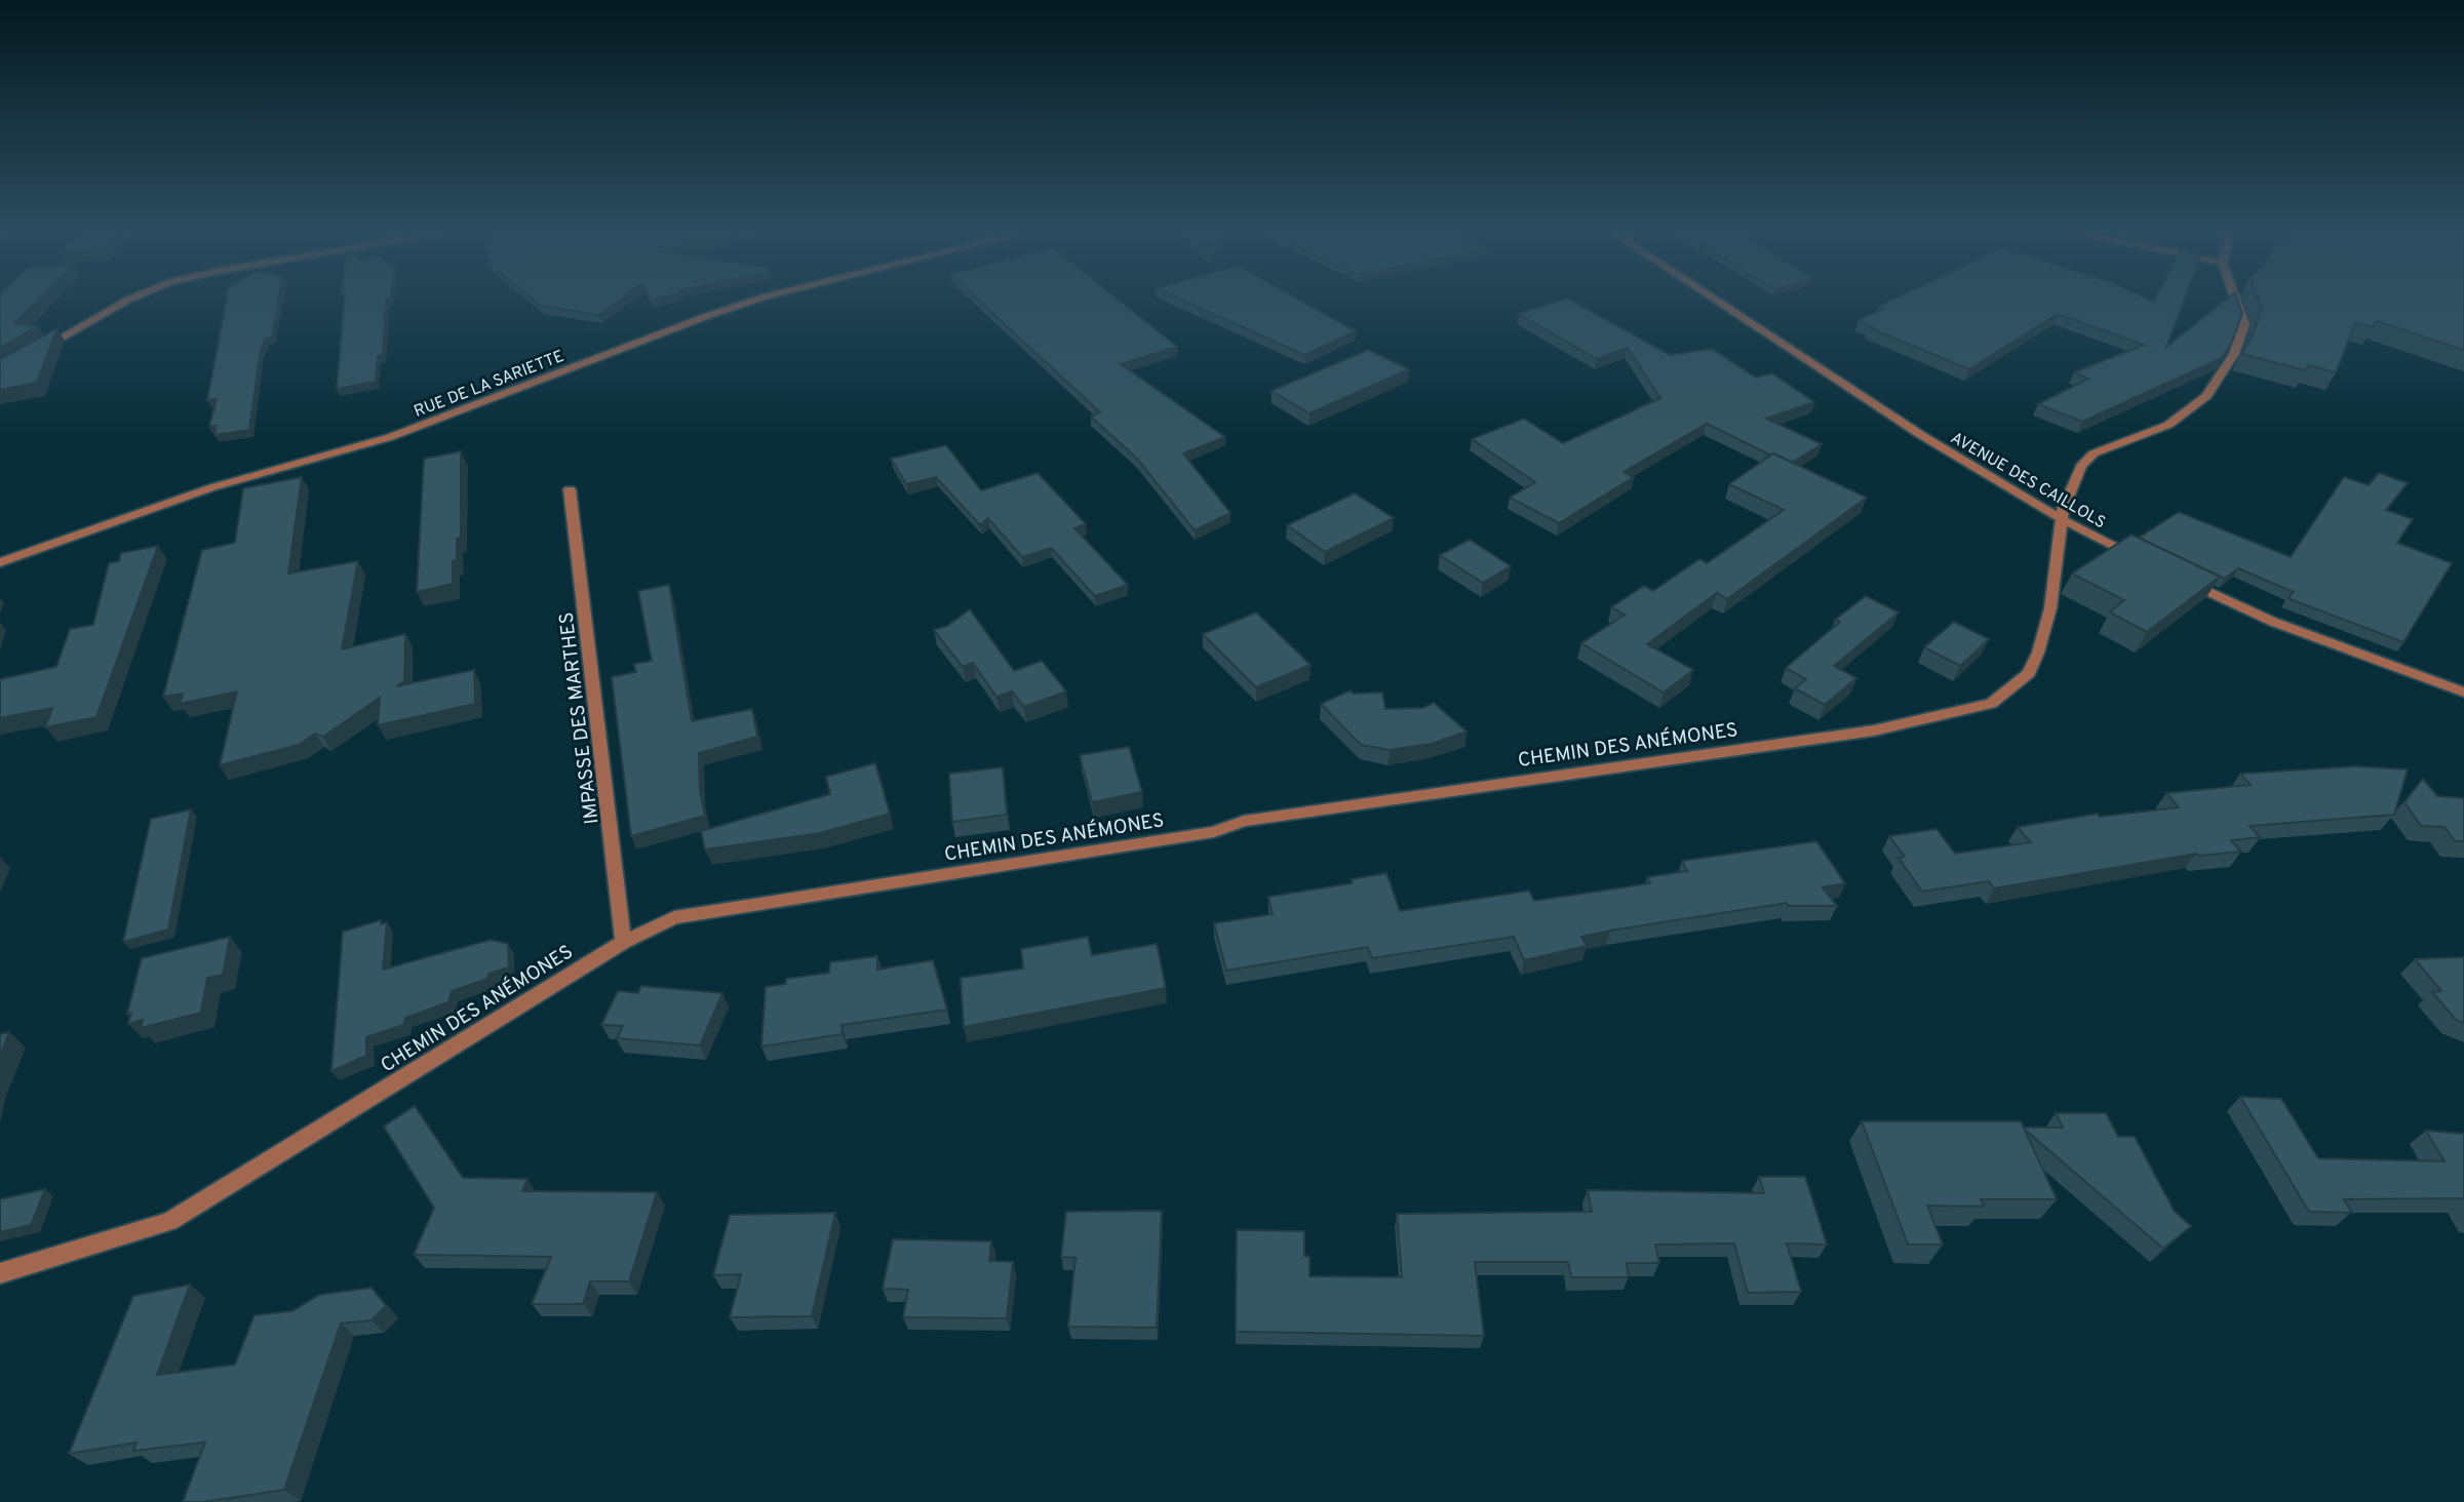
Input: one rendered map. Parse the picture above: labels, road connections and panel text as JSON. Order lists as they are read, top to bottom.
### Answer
{
  "streets": {
    "street": [
      "RUE DE LA SARIETTE",
      "AVENUE DES CAILLOLS",
      "IMPASSE DES MARTHES",
      "CHEMIN DES ANÉMONES"
    ]
  },
  "crossings": [
    ["AVENUE DES CAILLOLS", "CHEMIN DES ANÉMONES"],
    ["IMPASSE DES MARTHES", "CHEMIN DES ANÉMONES"]
  ]
}
